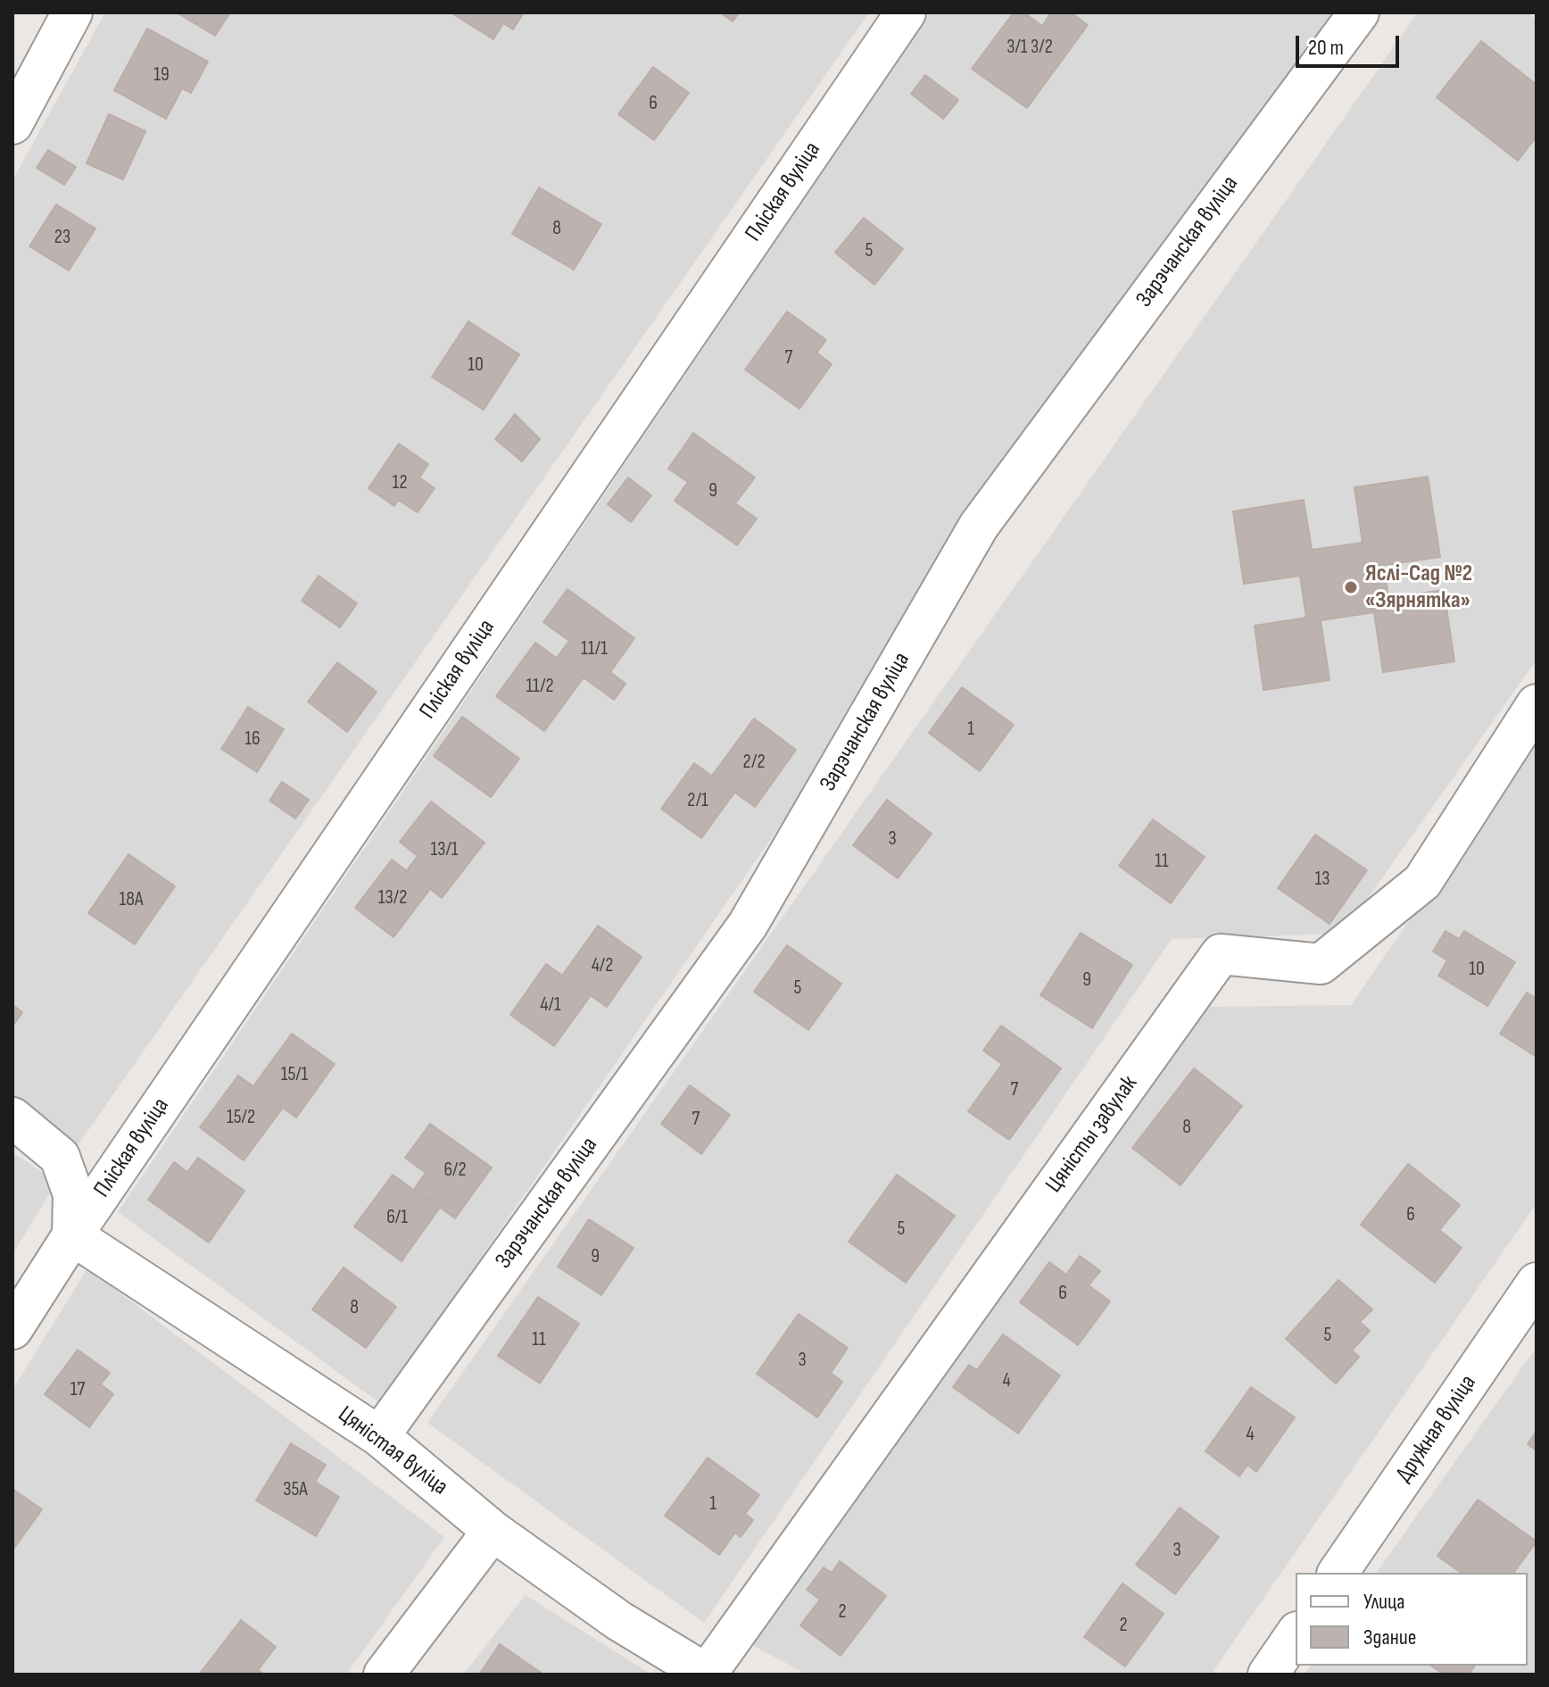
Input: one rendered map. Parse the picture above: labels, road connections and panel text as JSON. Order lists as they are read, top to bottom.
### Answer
{
  "streets": {
    "street": [
      "Пліская вуліца",
      "Зарэчанская вуліца",
      "Цяністы завулак",
      "Дружная вуліца",
      "Цяністая вуліца"
    ]
  },
  "crossings": [
    ["Пліская вуліца", "Цяністая вуліца"],
    ["Зарэчанская вуліца", "Цяністая вуліца"],
    ["Цяністы завулак", "Цяністая вуліца"]
  ],
  "places": ["Яслі-Сад №2 «Зярнятка»"],
  "house_numbers": [
    "3/1 3/2",
    "19",
    "6",
    "8",
    "23",
    "5",
    "7",
    "10",
    "12",
    "9",
    "11/1",
    "11/2",
    "1",
    "16",
    "2/2",
    "2/1",
    "3",
    "13/1",
    "11",
    "13",
    "13/2",
    "18А",
    "4/2",
    "10",
    "9",
    "5",
    "4/1",
    "15/1",
    "7",
    "15/2",
    "7",
    "8",
    "6/2",
    "6",
    "6/1",
    "5",
    "9",
    "6",
    "8",
    "5",
    "11",
    "3",
    "4",
    "17",
    "4",
    "35А",
    "1",
    "3",
    "2",
    "2"
  ],
  "legend": ["Улица", "Здание"],
  "scale_bar": "20 m"
}
